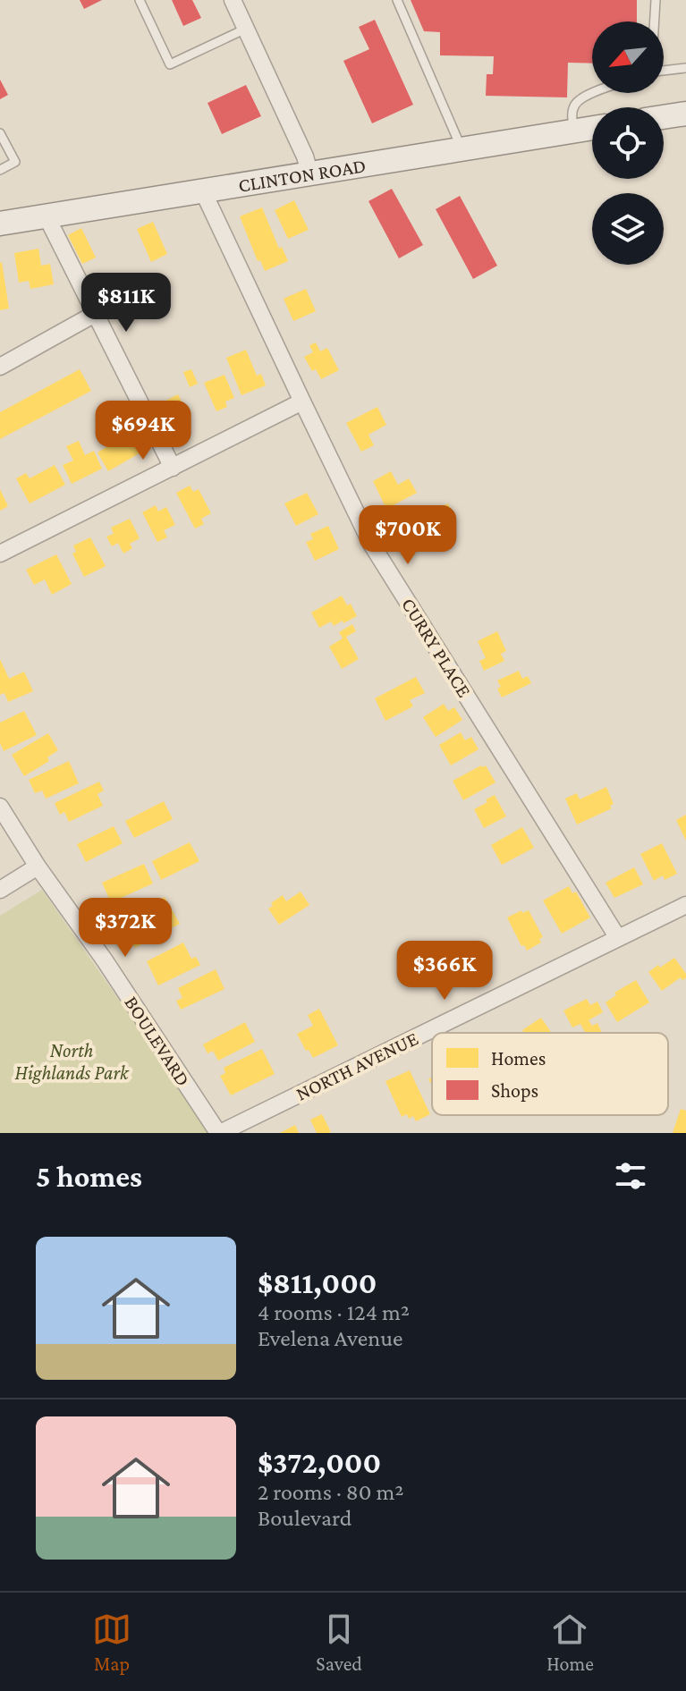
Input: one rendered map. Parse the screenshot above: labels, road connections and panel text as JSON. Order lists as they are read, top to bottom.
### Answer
{
  "streets": {
    "street": [
      "CLINTON ROAD",
      "CURRY PLACE",
      "BOULEVARD",
      "NORTH AVENUE"
    ]
  },
  "crossings": [
    ["CLINTON ROAD", "CURRY PLACE"],
    ["CURRY PLACE", "NORTH AVENUE"],
    ["BOULEVARD", "NORTH AVENUE"]
  ],
  "parks": ["North Highlands Park"],
  "legend": ["Homes", "Shops"],
  "north": "bottom left",
  "page": {
    "price": [
      "$811K",
      "$694K",
      "$700K",
      "$372K",
      "$366K"
    ],
    "heading": "5 homes",
    "list": [
      {
        "name": "$811,000",
        "note": "4 rooms · 124 m² · Evelena Avenue"
      },
      {
        "name": "$372,000",
        "note": "2 rooms · 80 m² · Boulevard"
      }
    ],
    "tabs": ["Map", "Saved", "Home"]
  }
}
